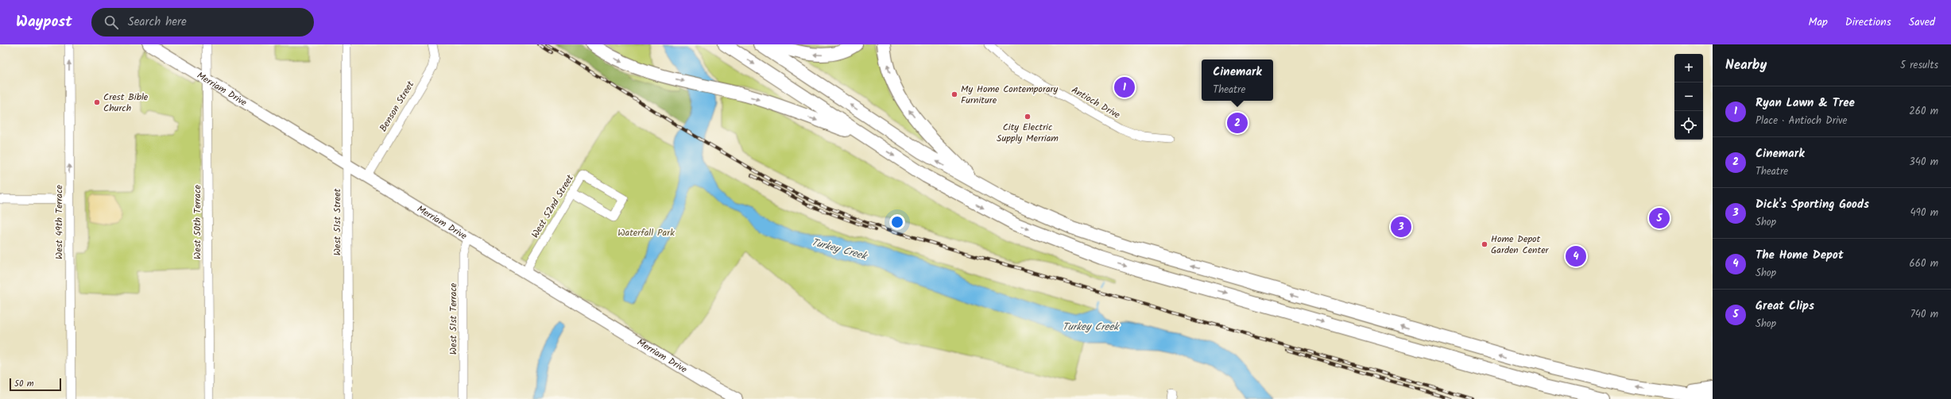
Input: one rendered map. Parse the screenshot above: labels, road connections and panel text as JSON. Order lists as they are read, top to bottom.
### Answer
{
  "streets": {
    "main road": ["Merriam Drive"],
    "street": [
      "Antioch Drive",
      "Benson Street",
      "West 52nd Street",
      "West 49th Terrace",
      "West 50th Terrace",
      "West 51st Street",
      "West 51st Terrace"
    ]
  },
  "crossings": [
    ["Merriam Drive", "Benson Street"],
    ["Merriam Drive", "West 52nd Street"],
    ["Merriam Drive", "West 50th Terrace"],
    ["Merriam Drive", "West 51st Street"],
    ["Merriam Drive", "West 51st Terrace"]
  ],
  "one_way": ["West 49th Terrace"],
  "water": ["Turkey Creek"],
  "parks": ["Waterfall Park"],
  "places": [
    "My Home Contemporary Furniture",
    "Crest Bible Church",
    "City Electric Supply Merriam",
    "Home Depot Garden Center"
  ],
  "scale_bar": "50 m",
  "page": {
    "header": "Waypost",
    "search": "Search here",
    "nav": ["Map", "Directions", "Saved"],
    "heading": ["Nearby", "5 results"],
    "map_buttons": ["+", "−"],
    "popup": ["Cinemark", "Theatre"],
    "pins": [
      "1",
      "2",
      "5",
      "3",
      "4"
    ],
    "list": [
      {
        "mark": "1",
        "name": "Ryan Lawn & Tree",
        "note": "Place · Antioch Drive",
        "value": "260 m"
      },
      {
        "mark": "2",
        "name": "Cinemark",
        "note": "Theatre",
        "value": "340 m"
      },
      {
        "mark": "3",
        "name": "Dick's Sporting Goods",
        "note": "Shop",
        "value": "490 m"
      },
      {
        "mark": "4",
        "name": "The Home Depot",
        "note": "Shop",
        "value": "660 m"
      },
      {
        "mark": "5",
        "name": "Great Clips",
        "note": "Shop",
        "value": "740 m"
      }
    ],
    "scale": "50 m"
  }
}
